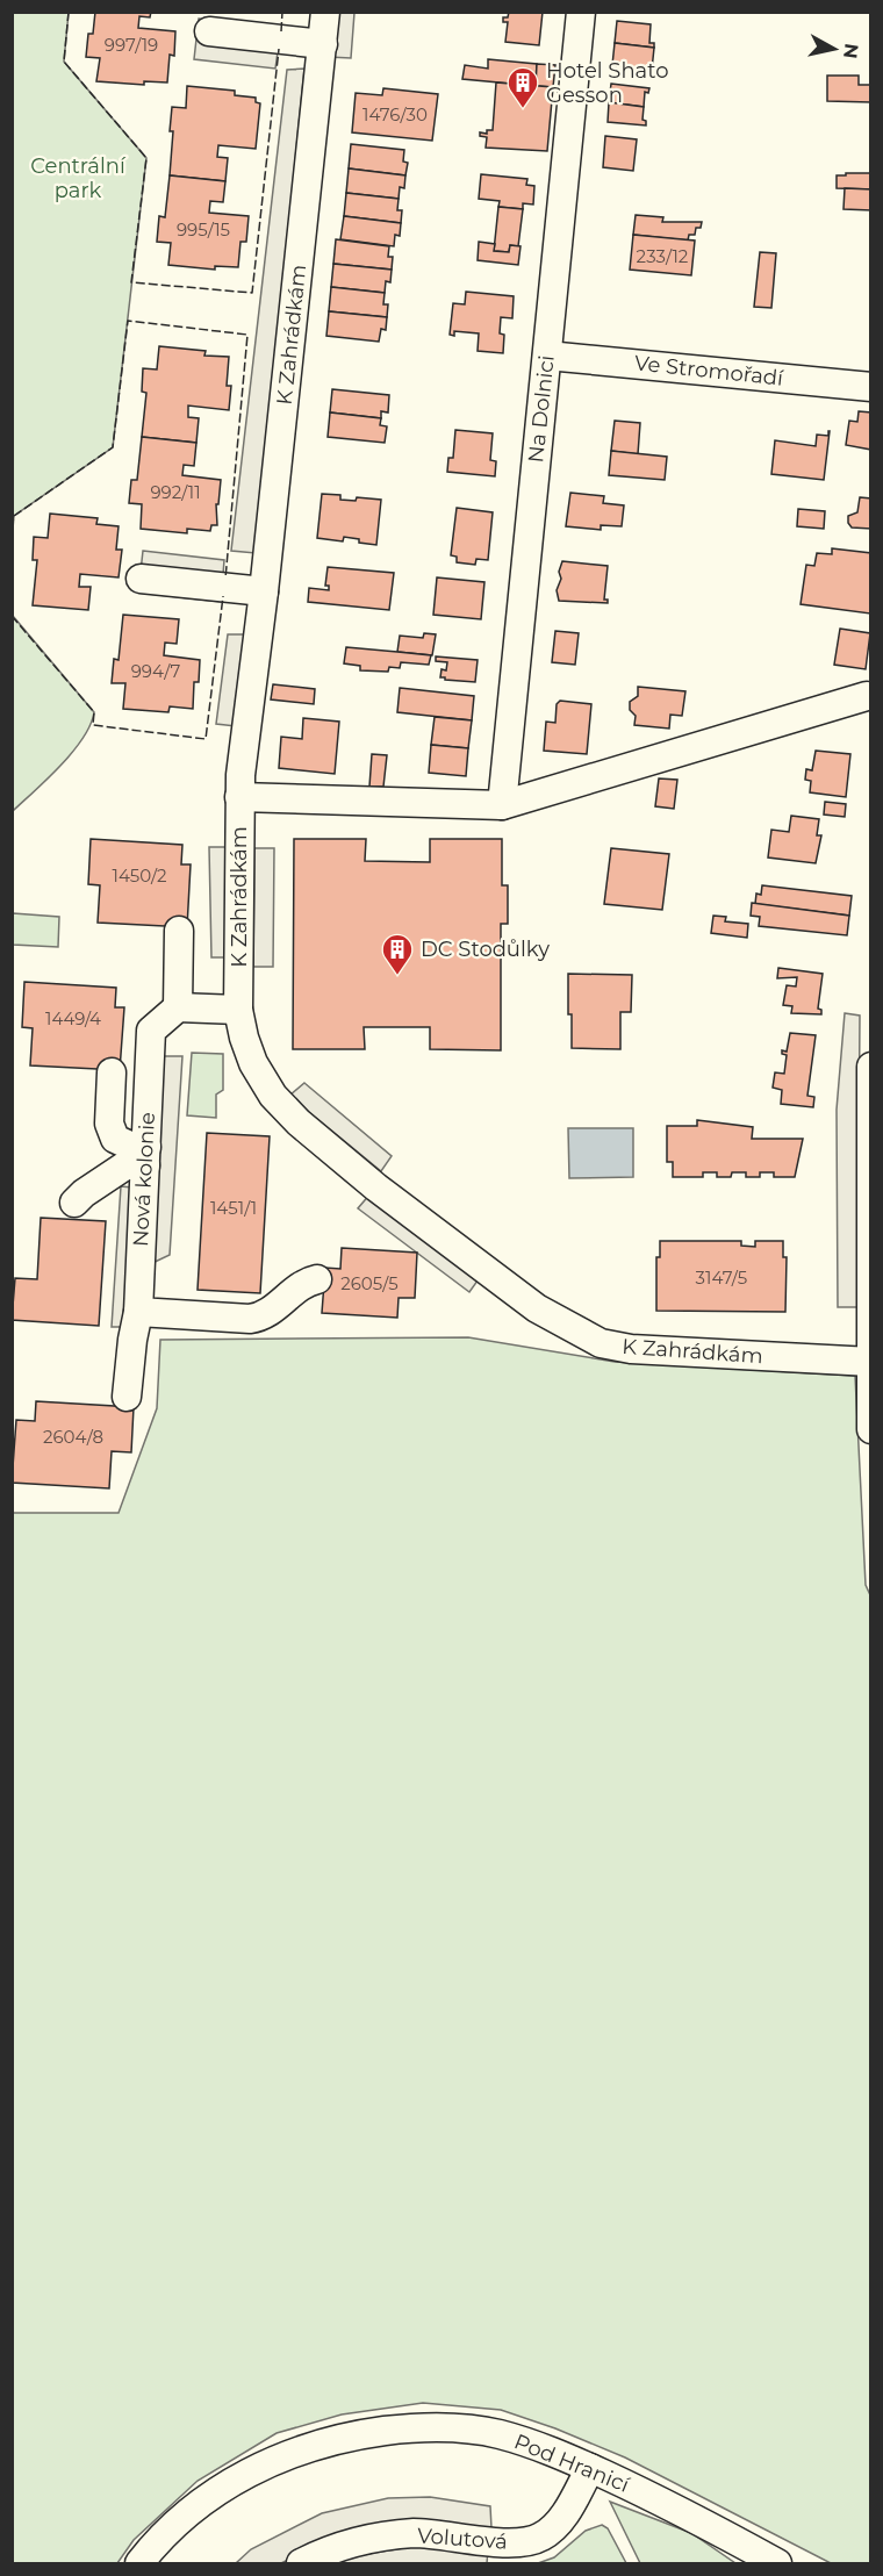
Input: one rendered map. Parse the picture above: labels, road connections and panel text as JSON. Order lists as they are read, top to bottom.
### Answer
{
  "streets": {
    "street": [
      "K Zahrádkám",
      "Ve Stromořadí",
      "Na Dolnici",
      "Nová kolonie",
      "Pod Hranicí",
      "Volutová"
    ]
  },
  "crossings": [
    ["Ve Stromořadí", "Na Dolnici"],
    ["Pod Hranicí", "Volutová"]
  ],
  "parks": ["Centrální park"],
  "places": {
    "building": ["Hotel Shato Gesson", "DC Stodůlky"]
  },
  "house_numbers": [
    "997/19",
    "1476/30",
    "995/15",
    "233/12",
    "992/11",
    "994/7",
    "1450/2",
    "1449/4",
    "1451/1",
    "3147/5",
    "2605/5",
    "2604/8"
  ],
  "north": "right"
}
